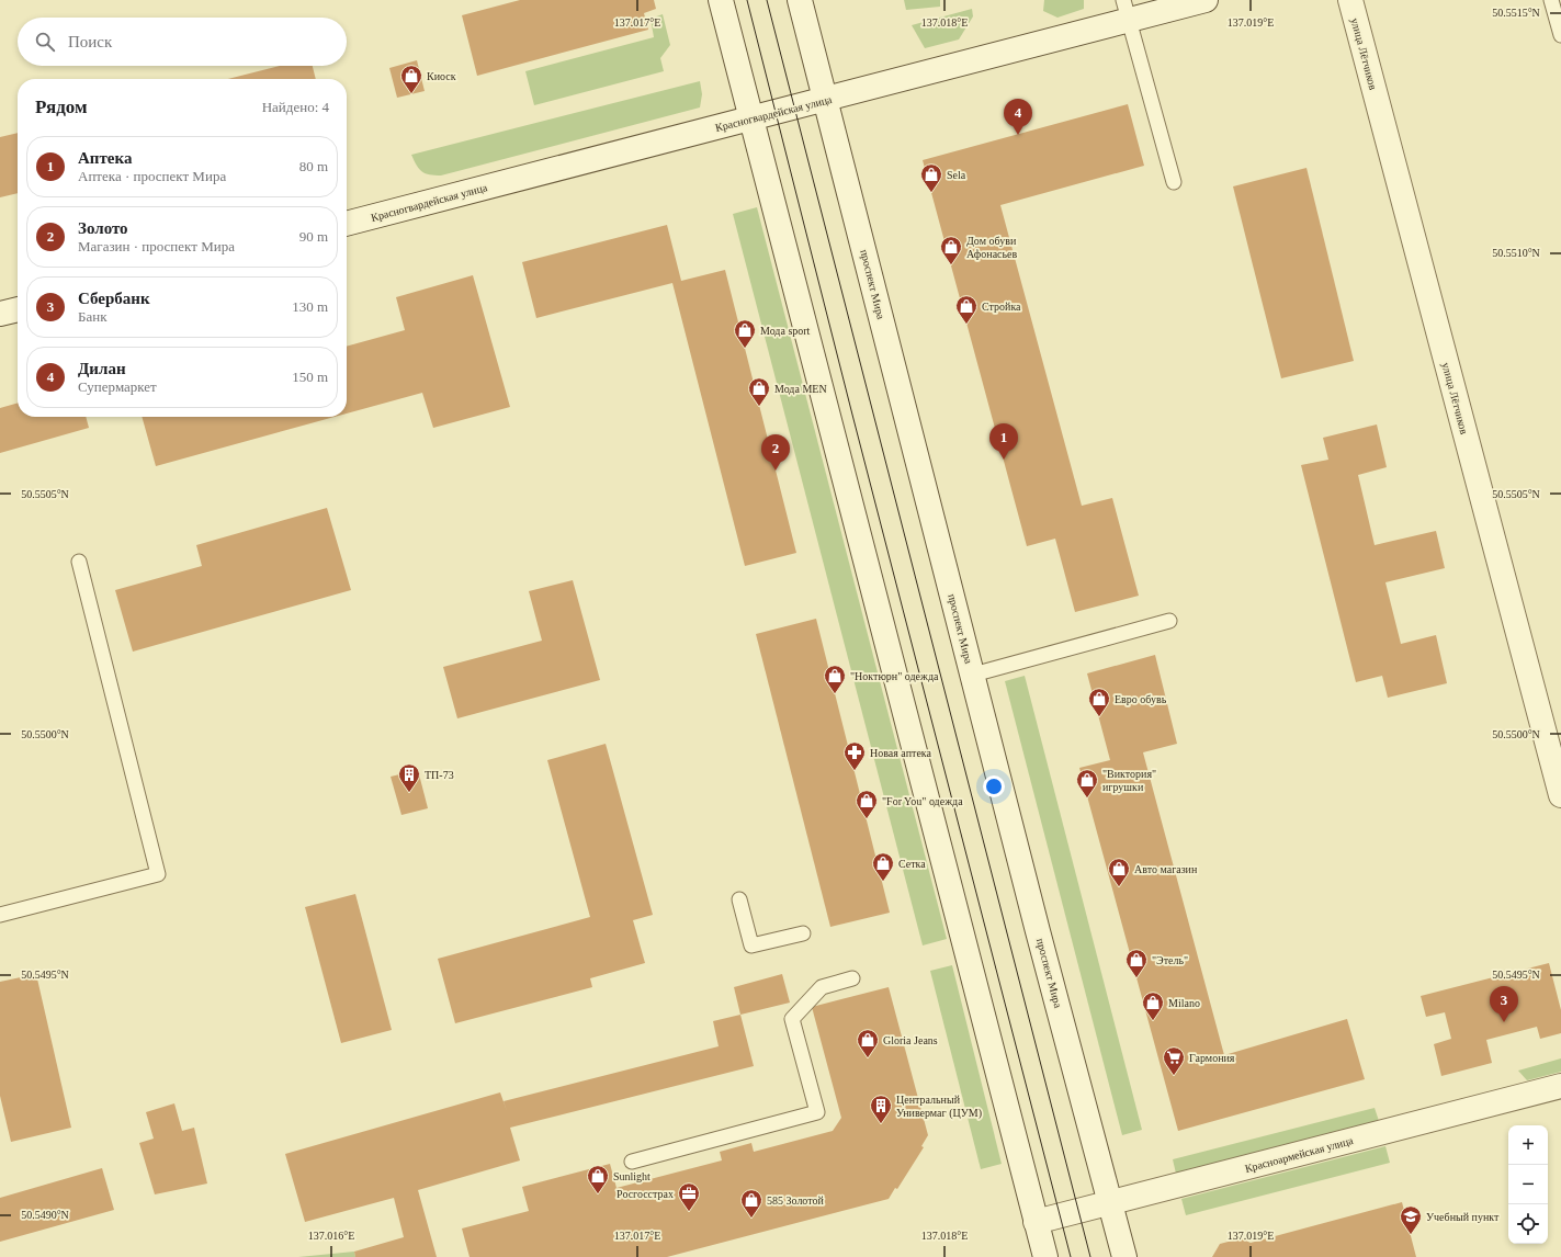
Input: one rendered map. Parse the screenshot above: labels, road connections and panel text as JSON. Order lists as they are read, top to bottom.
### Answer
{
  "streets": {
    "main road": [
      "улица Лётчиков",
      "Красногвардейская улица",
      "проспект Мира",
      "Красноармейская улица"
    ]
  },
  "crossings": [
    ["Красногвардейская улица", "проспект Мира"],
    ["проспект Мира", "Красноармейская улица"]
  ],
  "places": {
    "shop": [
      "Киоск",
      "Sela",
      "Дом обуви Афонасьев",
      "Стройка",
      "Мода sport",
      "Мода MEN",
      "\"Ноктюрн\" одежда",
      "Евро обувь",
      "\"Виктория\" игрушки",
      "\"For You\" одежда",
      "Сетка",
      "Авто магазин",
      "\"Этель\"",
      "Milano",
      "Gloria Jeans",
      "Sunlight",
      "585 Золотой"
    ],
    "pharmacy": ["Новая аптека"],
    "building": ["ТП-73", "Центральный Универмаг (ЦУМ)"],
    "supermarket": ["Гармония"],
    "office": ["Росгосстрах"],
    "school or university": ["Учебный пункт"]
  },
  "page": {
    "search": "Поиск",
    "heading": ["Рядом", "Найдено: 4"],
    "pins": [
      "4",
      "1",
      "2",
      "3"
    ],
    "list": [
      {
        "mark": "1",
        "name": "Аптека",
        "note": "Аптека · проспект Мира",
        "value": "80 m"
      },
      {
        "mark": "2",
        "name": "Золото",
        "note": "Магазин · проспект Мира",
        "value": "90 m"
      },
      {
        "mark": "3",
        "name": "Сбербанк",
        "note": "Банк",
        "value": "130 m"
      },
      {
        "mark": "4",
        "name": "Дилан",
        "note": "Супермаркет",
        "value": "150 m"
      }
    ],
    "map_buttons": ["+", "−"]
  },
  "coordinates": [
    "50.5515°N",
    "137.017°E",
    "137.018°E",
    "137.019°E",
    "50.5510°N",
    "50.5505°N",
    "50.5500°N",
    "50.5495°N",
    "50.5490°N",
    "137.016°E"
  ]
}
